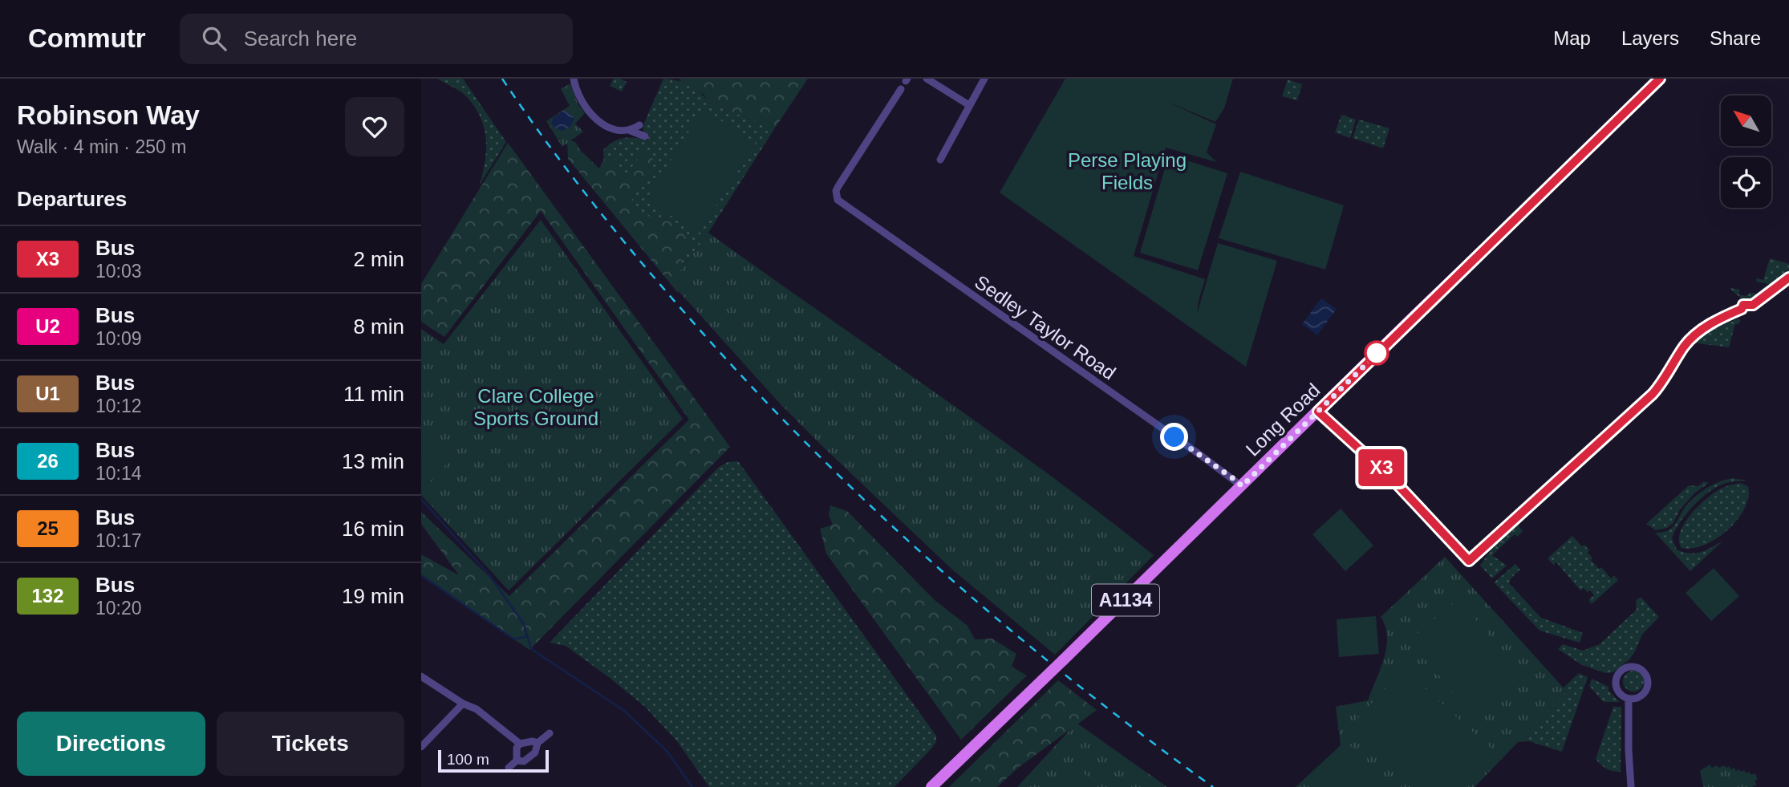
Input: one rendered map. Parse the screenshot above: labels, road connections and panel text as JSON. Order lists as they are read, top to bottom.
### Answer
{
  "streets": {
    "main road": ["Long Road", "A1134"],
    "street": ["Sedley Taylor Road"]
  },
  "crossings": [
    ["Sedley Taylor Road", "Long Road"]
  ],
  "parks": ["Perse Playing Fields", "Clare College Sports Ground"],
  "lines": ["bus line X3"],
  "scale_bar": "100 m",
  "north": "top left",
  "page": {
    "header": "Commutr",
    "search": "Search here",
    "nav": ["Map", "Layers", "Share"],
    "heading": [
      ["Robinson Way", "Walk · 4 min · 250 m"],
      "Departures"
    ],
    "on_map": "X3",
    "list": [
      {
        "mark": "X3",
        "name": "Bus",
        "note": "10:03",
        "value": "2 min"
      },
      {
        "mark": "U2",
        "name": "Bus",
        "note": "10:09",
        "value": "8 min"
      },
      {
        "mark": "U1",
        "name": "Bus",
        "note": "10:12",
        "value": "11 min"
      },
      {
        "mark": "26",
        "name": "Bus",
        "note": "10:14",
        "value": "13 min"
      },
      {
        "mark": "25",
        "name": "Bus",
        "note": "10:17",
        "value": "16 min"
      },
      {
        "mark": "132",
        "name": "Bus",
        "note": "10:20",
        "value": "19 min"
      }
    ],
    "buttons": ["Directions", "Tickets"],
    "scale": "100 m"
  }
}
